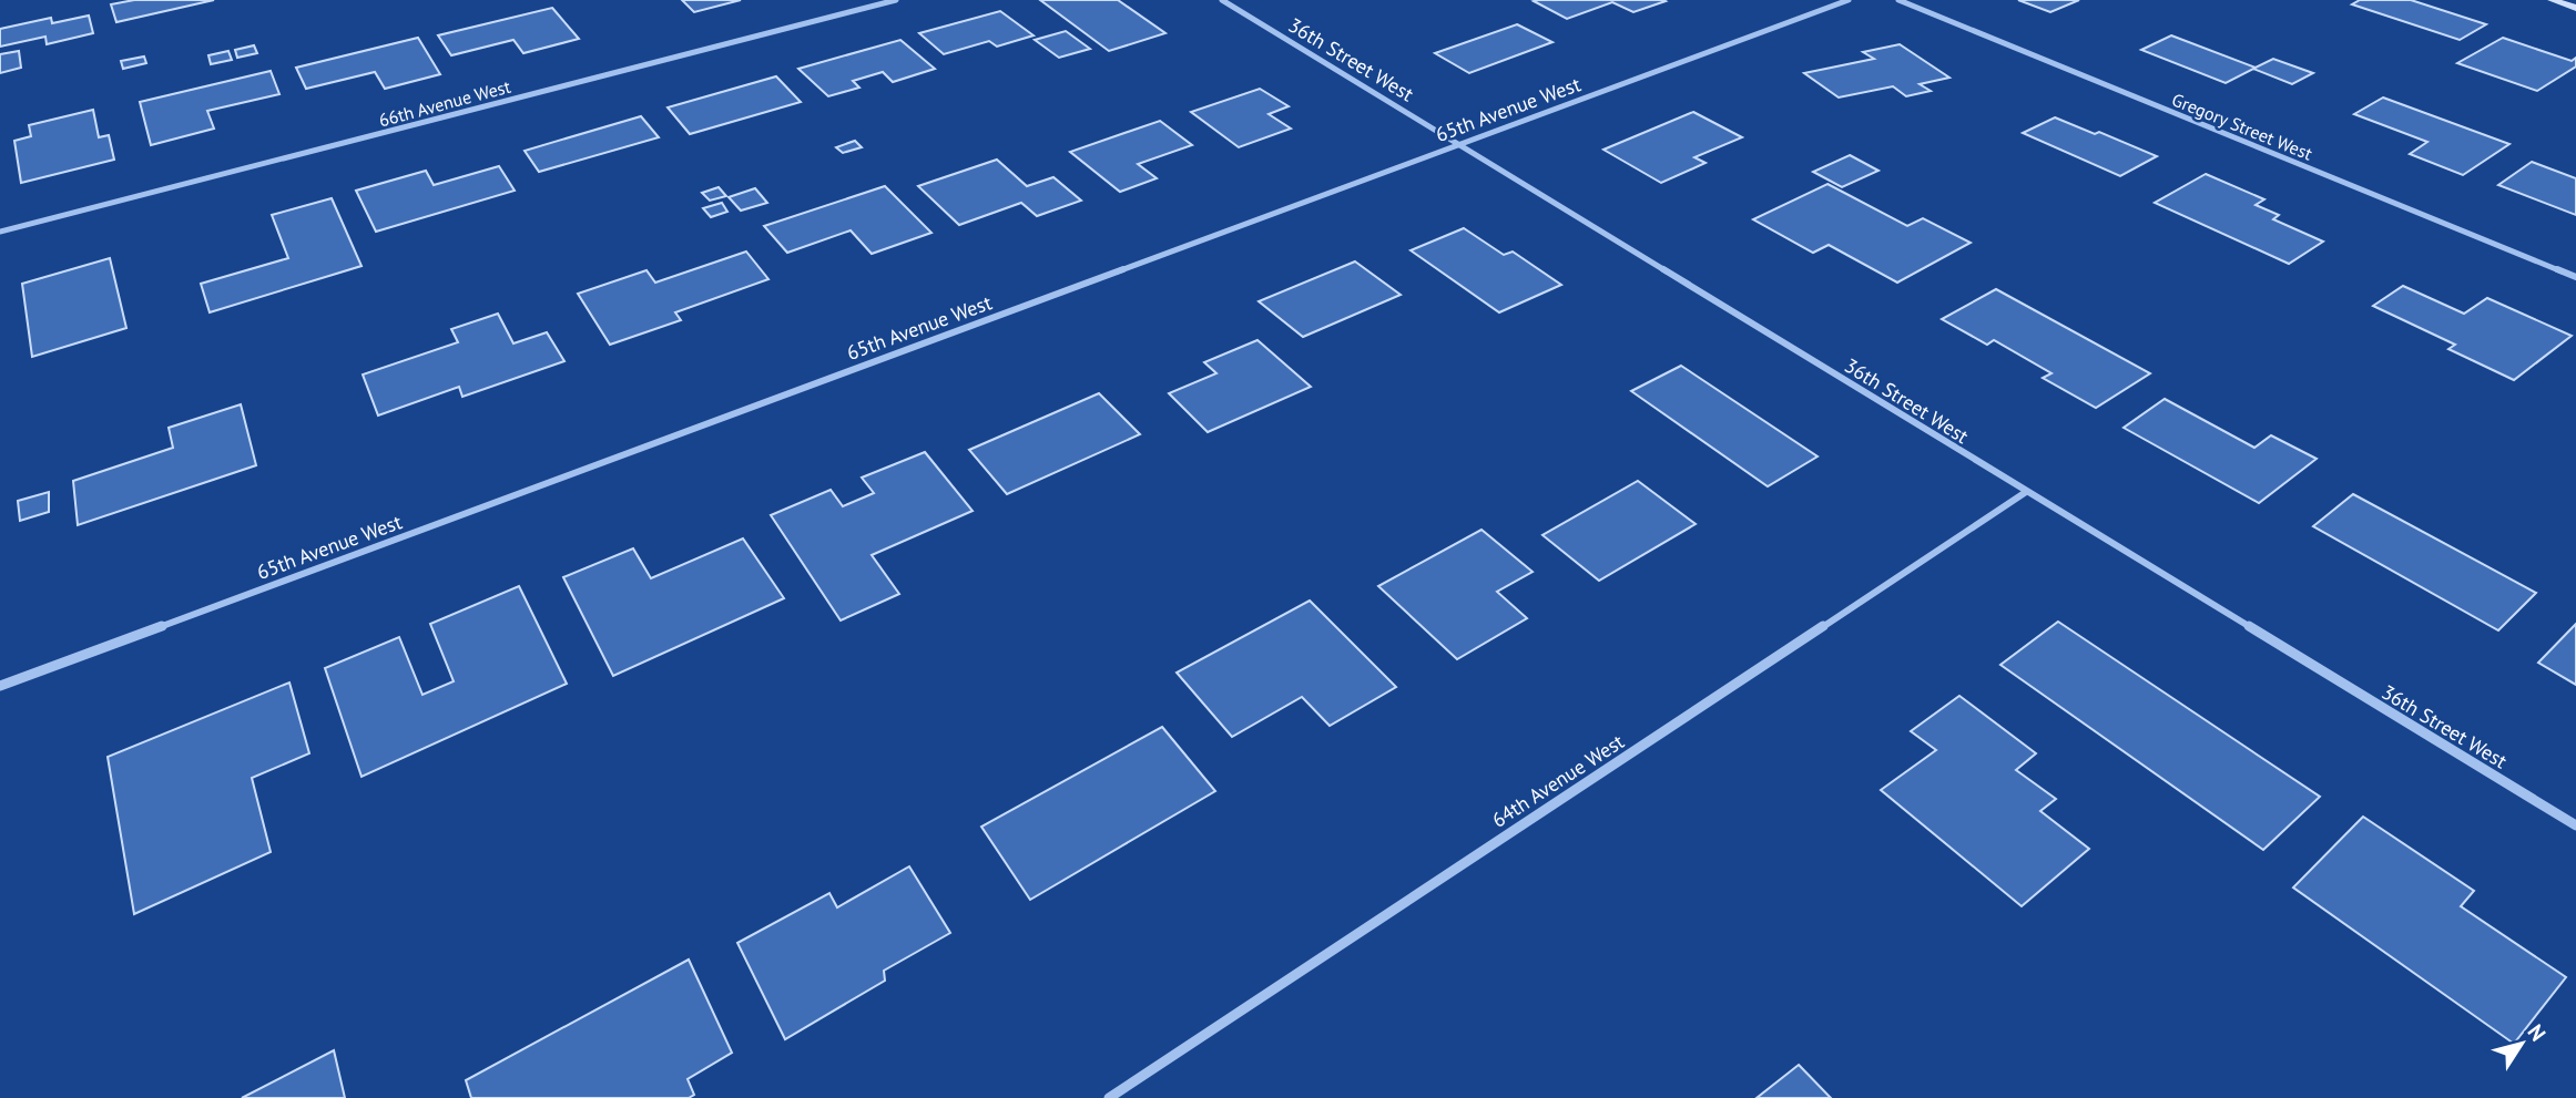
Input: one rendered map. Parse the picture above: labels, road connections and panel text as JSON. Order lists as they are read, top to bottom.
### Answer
{
  "streets": {
    "street": [
      "36th Street West",
      "66th Avenue West",
      "65th Avenue West",
      "Gregory Street West",
      "64th Avenue West"
    ]
  },
  "crossings": [
    ["36th Street West", "65th Avenue West"],
    ["36th Street West", "64th Avenue West"]
  ],
  "north": "top right"
}
